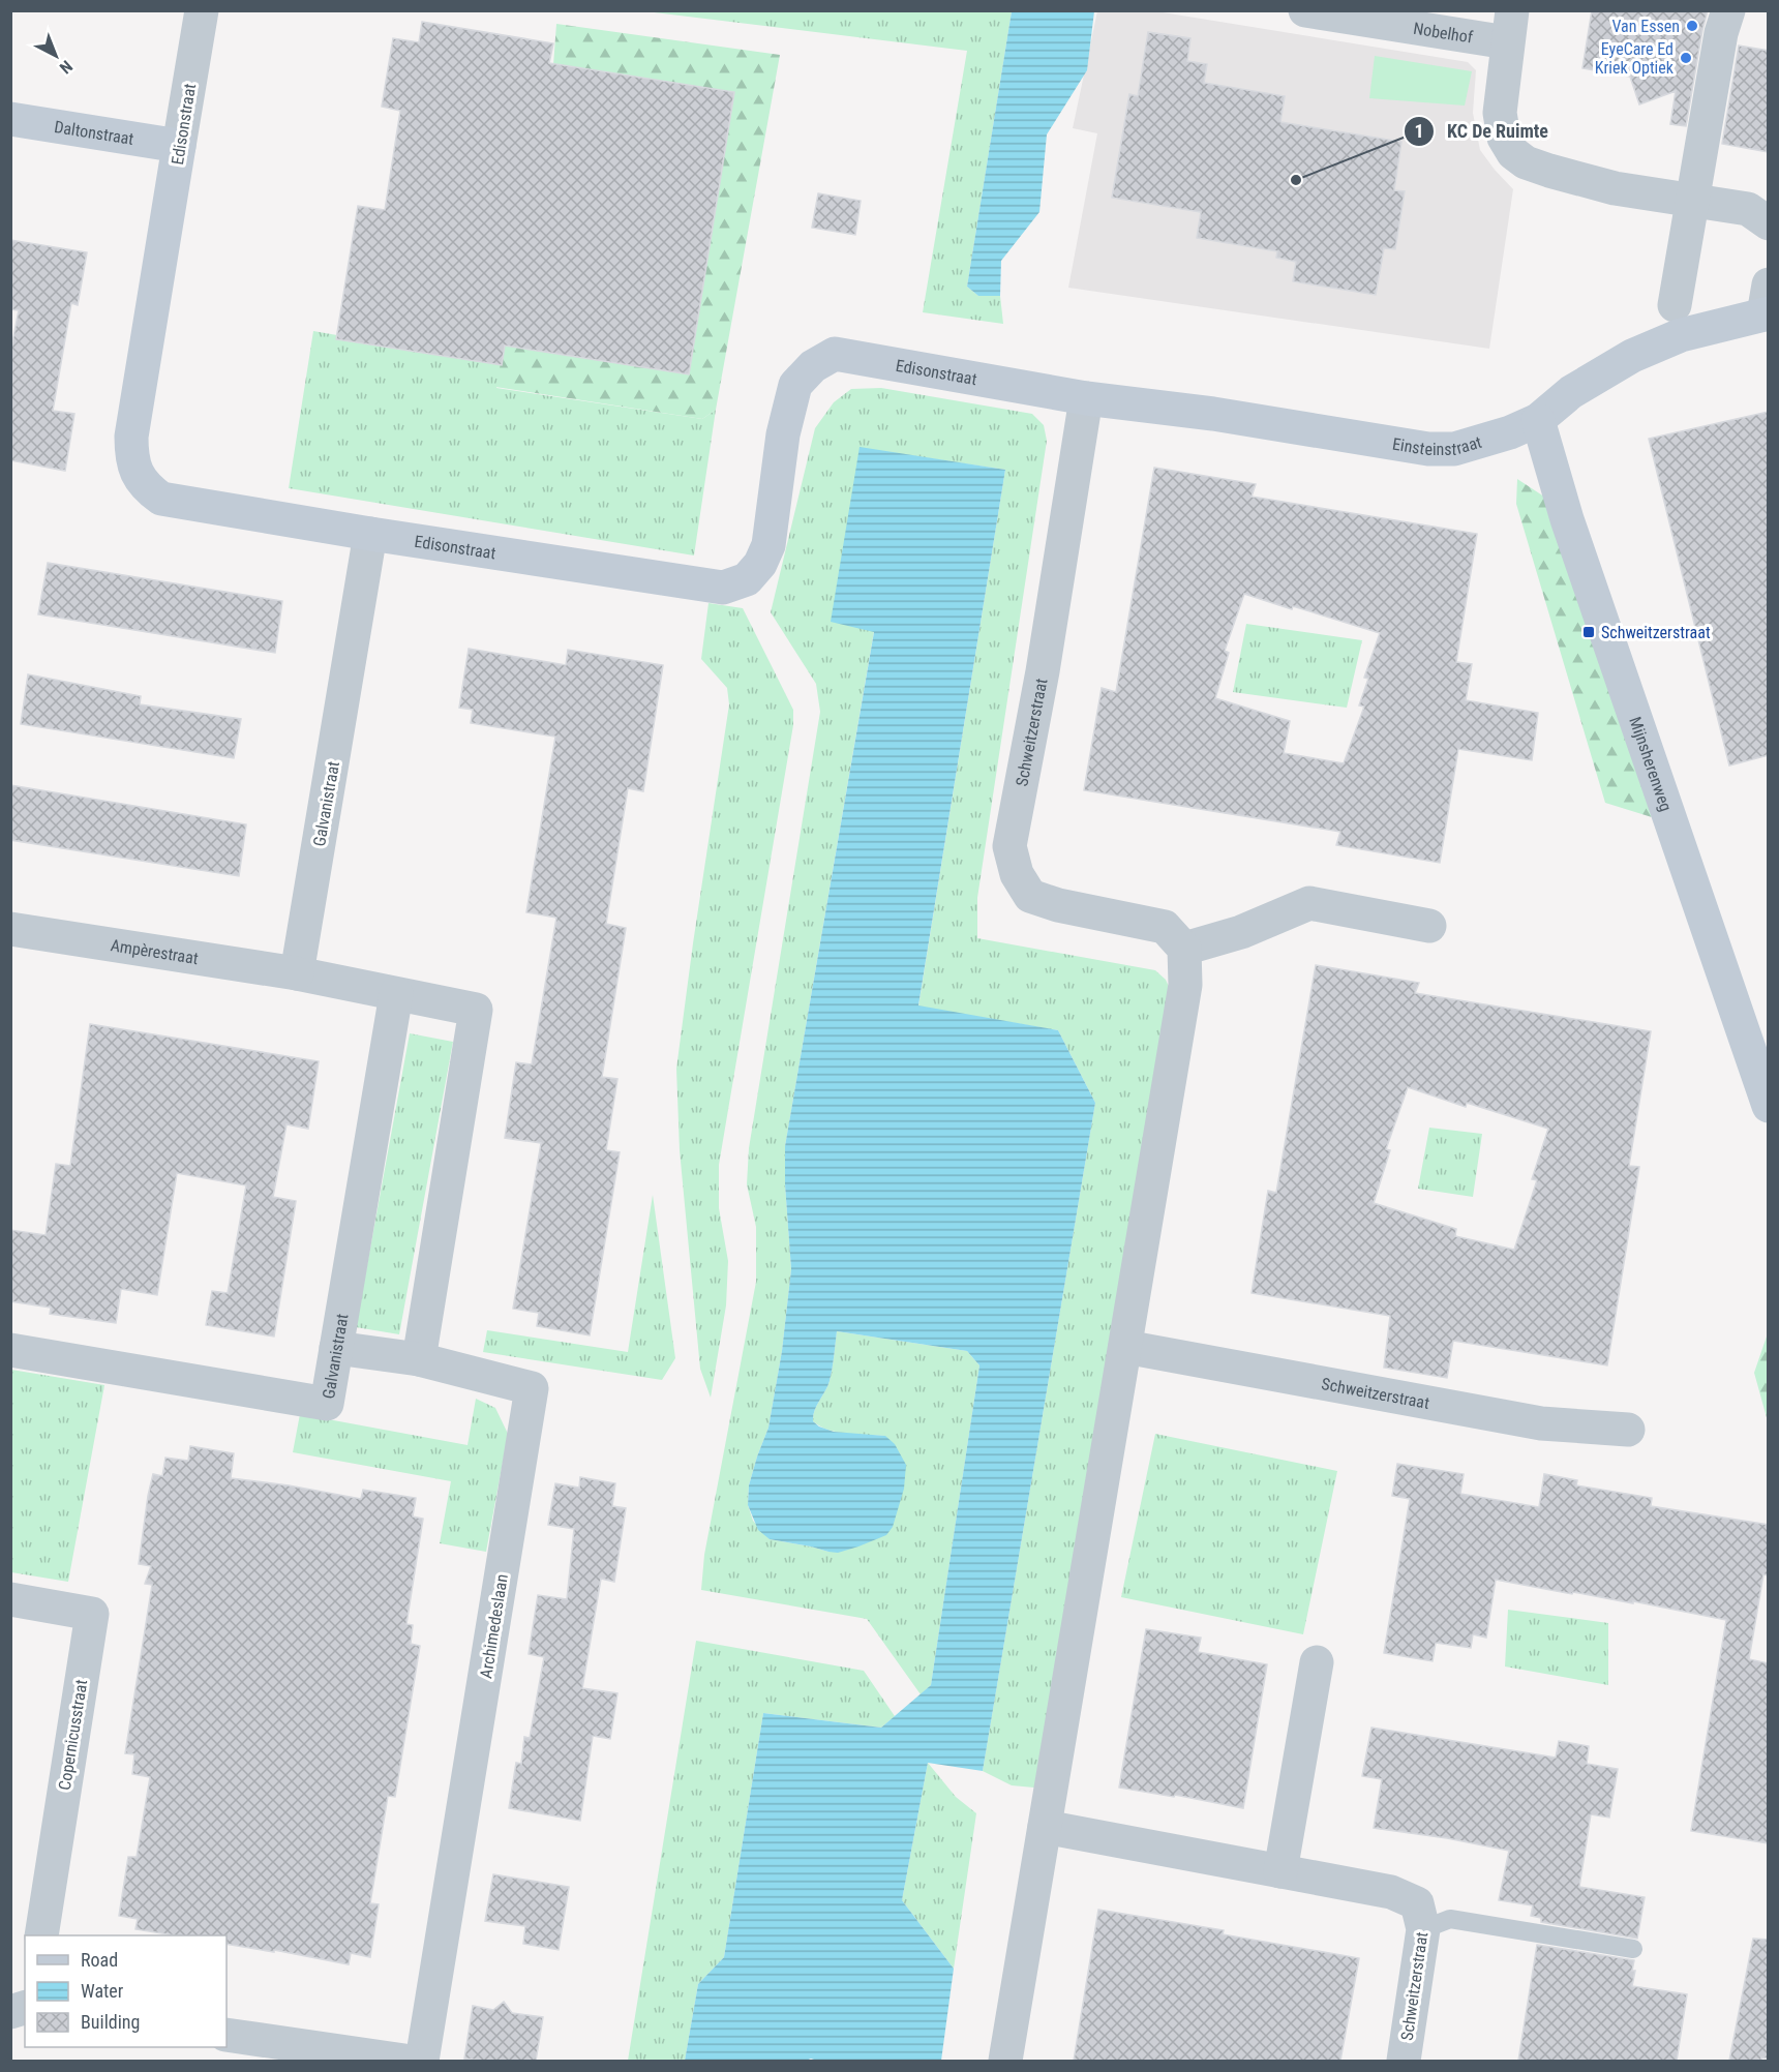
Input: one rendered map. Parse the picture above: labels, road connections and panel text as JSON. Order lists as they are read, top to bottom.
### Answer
{
  "streets": {
    "street": [
      "Nobelhof",
      "Edisonstraat",
      "Daltonstraat",
      "Einsteinstraat",
      "Schweitzerstraat",
      "Mijnsherenweg",
      "Galvanistraat",
      "Ampèrestraat",
      "Archimedeslaan",
      "Copernicusstraat"
    ]
  },
  "crossings": [
    ["Edisonstraat", "Daltonstraat"],
    ["Edisonstraat", "Einsteinstraat"],
    ["Edisonstraat", "Schweitzerstraat"],
    ["Edisonstraat", "Galvanistraat"],
    ["Einsteinstraat", "Schweitzerstraat"],
    ["Einsteinstraat", "Mijnsherenweg"],
    ["Galvanistraat", "Ampèrestraat"],
    ["Galvanistraat", "Archimedeslaan"]
  ],
  "places": {
    "other": ["Van Essen", "EyeCare Ed Kriek Optiek", "KC De Ruimte"],
    "transit": ["Schweitzerstraat"]
  },
  "legend": ["Road", "Water", "Building"],
  "north": "bottom right"
}
